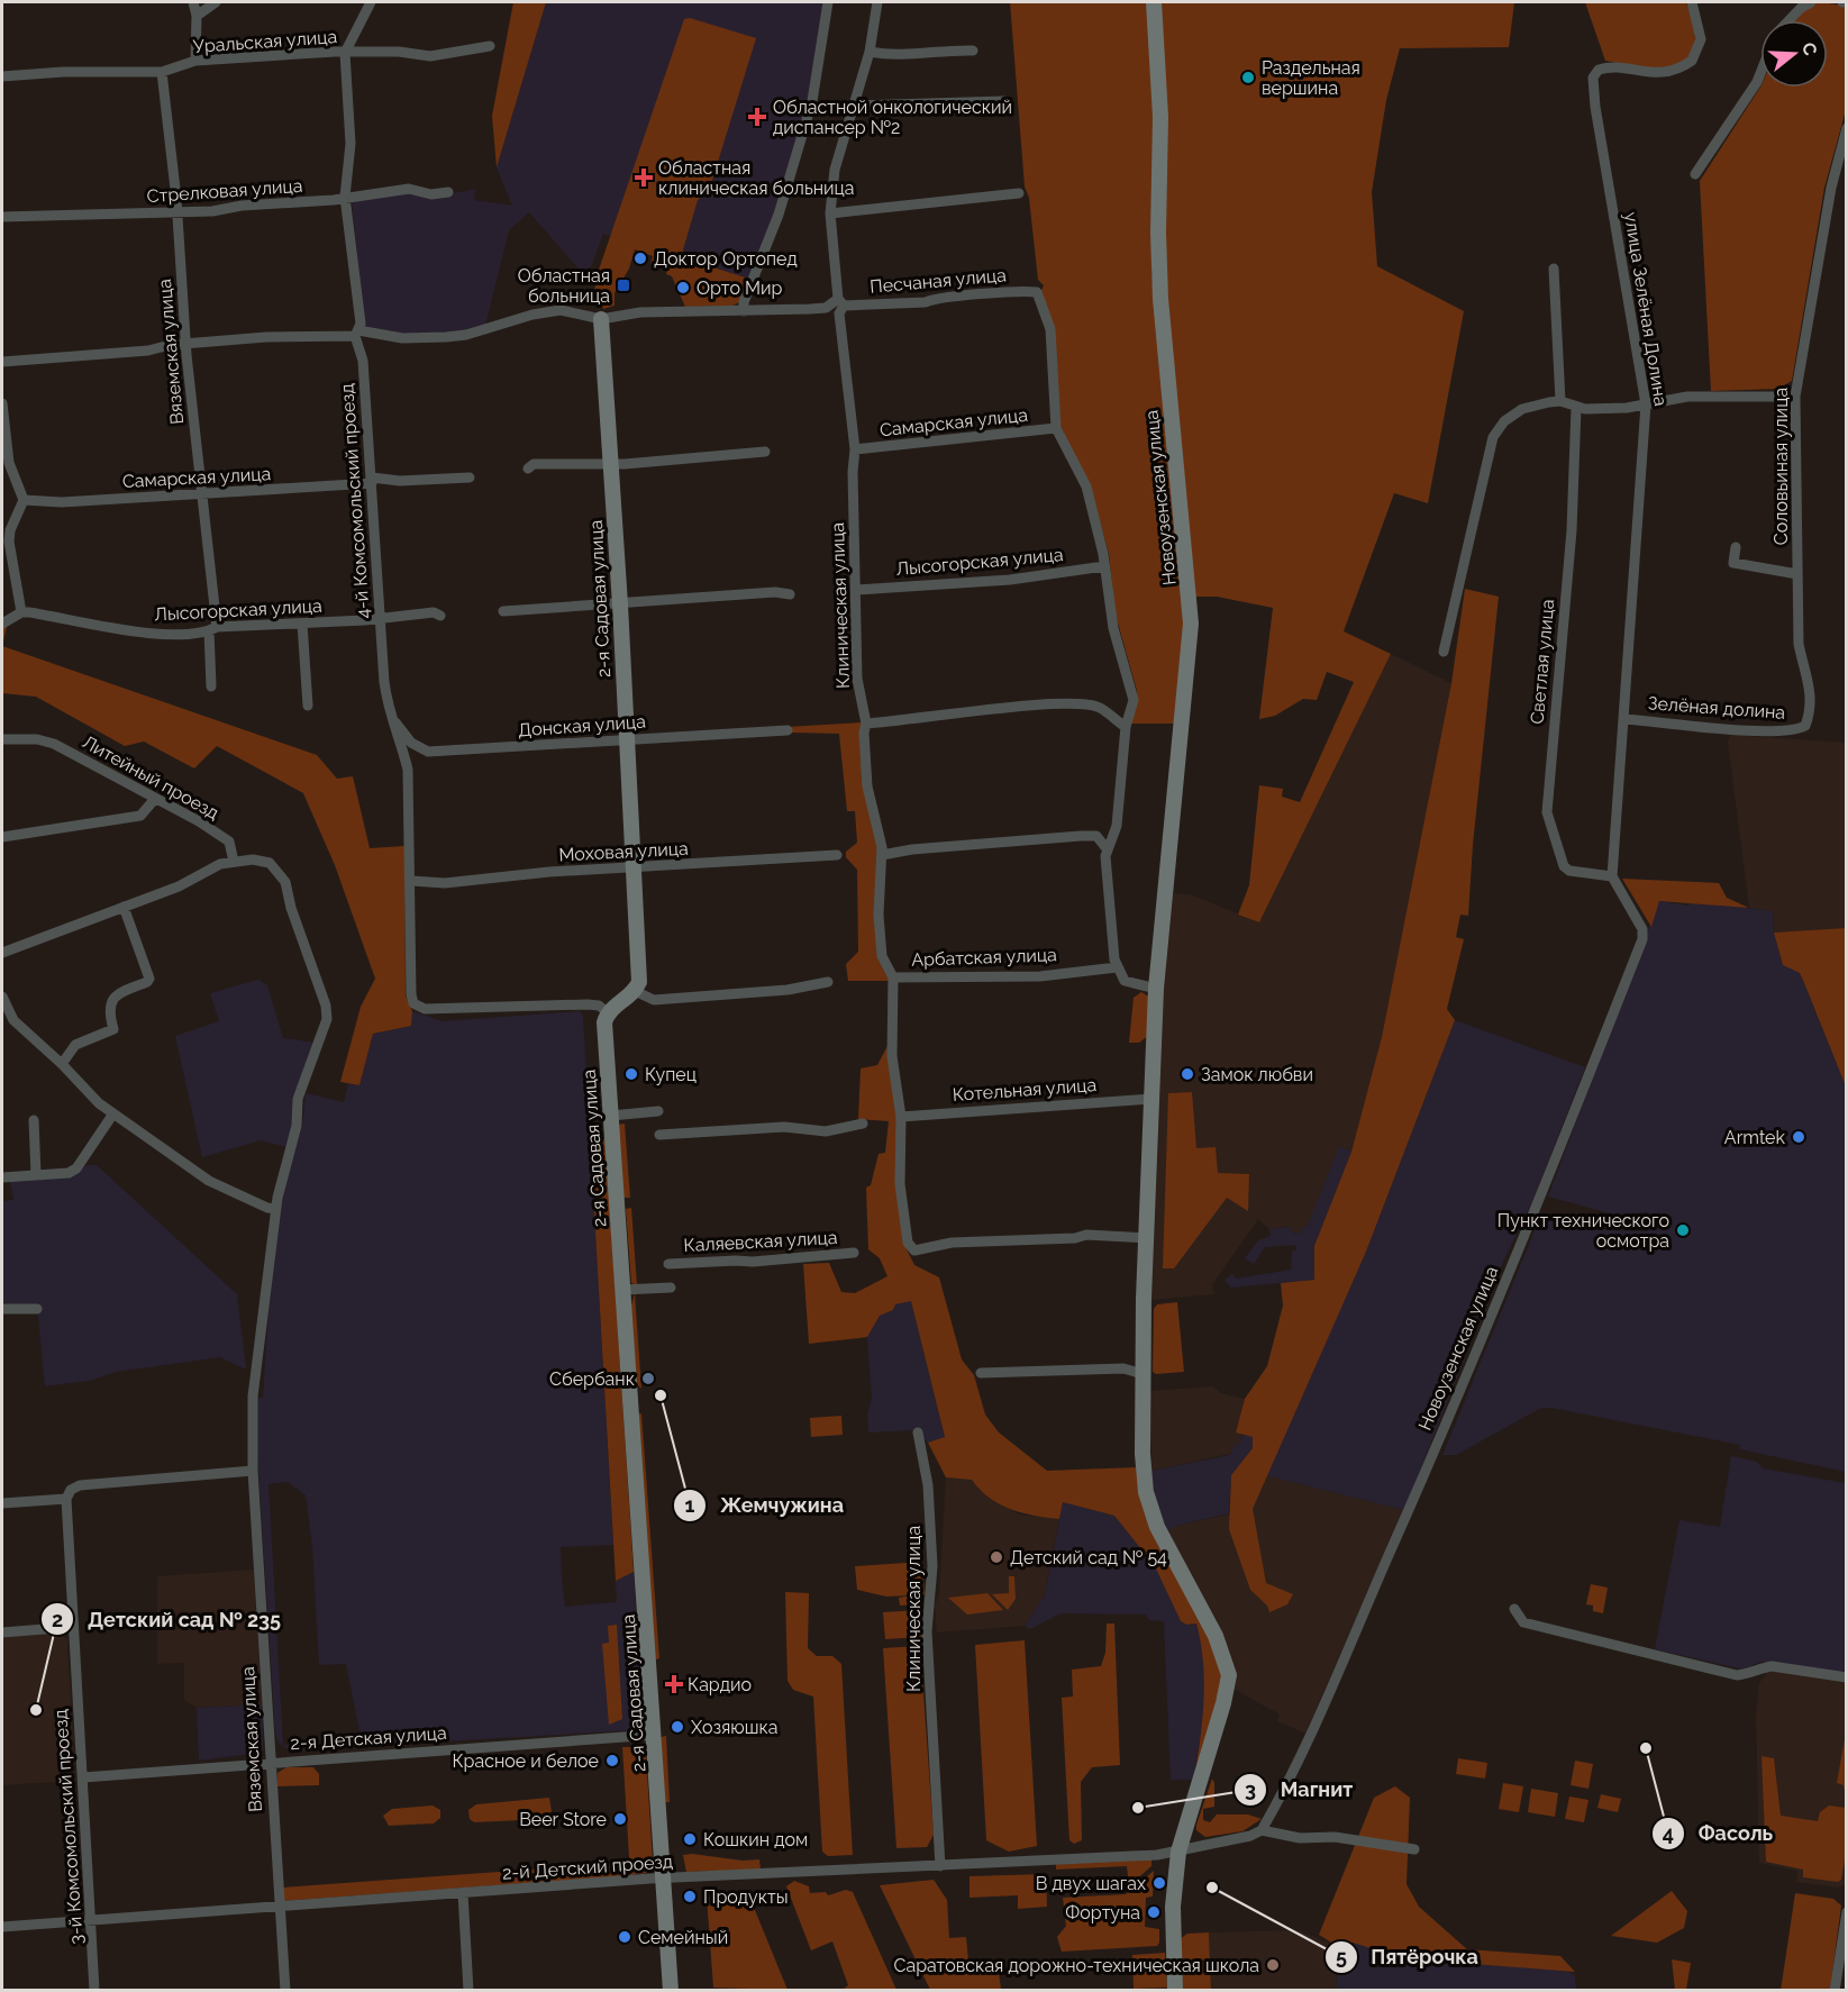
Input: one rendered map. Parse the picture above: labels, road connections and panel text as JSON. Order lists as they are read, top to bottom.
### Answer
{
  "streets": {
    "main road": ["Новоузенская улица", "2-я Садовая улица"],
    "street": [
      "Уральская улица",
      "Стрелковая улица",
      "Песчаная улица",
      "улица Зелёная Долина",
      "Вяземская улица",
      "Самарская улица",
      "Соловьиная улица",
      "4-й Комсомольский проезд",
      "Лысогорская улица",
      "Клиническая улица",
      "Светлая улица",
      "Зелёная долина",
      "Донская улица",
      "Литейный проезд",
      "Моховая улица",
      "Арбатская улица",
      "Котельная улица",
      "Каляевская улица",
      "2-я Детская улица",
      "3-й Комсомольский проезд",
      "2-й Детский проезд"
    ]
  },
  "crossings": [
    ["Уральская улица", "Вяземская улица"],
    ["Уральская улица", "4-й Комсомольский проезд"],
    ["Стрелковая улица", "Вяземская улица"],
    ["Стрелковая улица", "4-й Комсомольский проезд"],
    ["Песчаная улица", "Самарская улица"],
    ["Песчаная улица", "Клиническая улица"],
    ["улица Зелёная Долина", "Новоузенская улица"],
    ["улица Зелёная Долина", "Светлая улица"],
    ["улица Зелёная Долина", "Зелёная долина"],
    ["Вяземская улица", "Самарская улица"],
    ["Вяземская улица", "Лысогорская улица"],
    ["Вяземская улица", "2-я Детская улица"],
    ["Вяземская улица", "2-й Детский проезд"],
    ["Самарская улица", "4-й Комсомольский проезд"],
    ["Самарская улица", "Клиническая улица"],
    ["Соловьиная улица", "Зелёная долина"],
    ["Новоузенская улица", "Клиническая улица"],
    ["Новоузенская улица", "Светлая улица"],
    ["Новоузенская улица", "Котельная улица"],
    ["Новоузенская улица", "2-й Детский проезд"],
    ["4-й Комсомольский проезд", "Лысогорская улица"],
    ["4-й Комсомольский проезд", "2-я Садовая улица"],
    ["4-й Комсомольский проезд", "Донская улица"],
    ["4-й Комсомольский проезд", "Моховая улица"],
    ["Лысогорская улица", "Клиническая улица"],
    ["2-я Садовая улица", "Донская улица"],
    ["2-я Садовая улица", "Моховая улица"],
    ["2-я Садовая улица", "2-я Детская улица"],
    ["2-я Садовая улица", "2-й Детский проезд"],
    ["Клиническая улица", "Арбатская улица"],
    ["Клиническая улица", "Котельная улица"],
    ["Клиническая улица", "2-й Детский проезд"],
    ["2-я Детская улица", "3-й Комсомольский проезд"],
    ["3-й Комсомольский проезд", "2-й Детский проезд"]
  ],
  "places": {
    "other": [
      "Раздельная вершина",
      "Доктор Ортопед",
      "Орто Мир",
      "Купец",
      "Замок любви",
      "Armtek",
      "Пункт технического осмотра",
      "Сбербанк",
      "Жемчужина",
      "Детский сад № 54",
      "Детский сад № 235",
      "Хозяюшка",
      "Фасоль",
      "Красное и белое",
      "Магнит",
      "Beer Store",
      "Кошкин дом",
      "В двух шагах",
      "Пятёрочка",
      "Продукты",
      "Фортуна",
      "Семейный",
      "Саратовская дорожно-техническая школа"
    ],
    "health": ["Областной онкологический диспансер №2", "Областная клиническая больница", "Кардио"],
    "transit": ["Областная больница"]
  },
  "north": "right"
}
